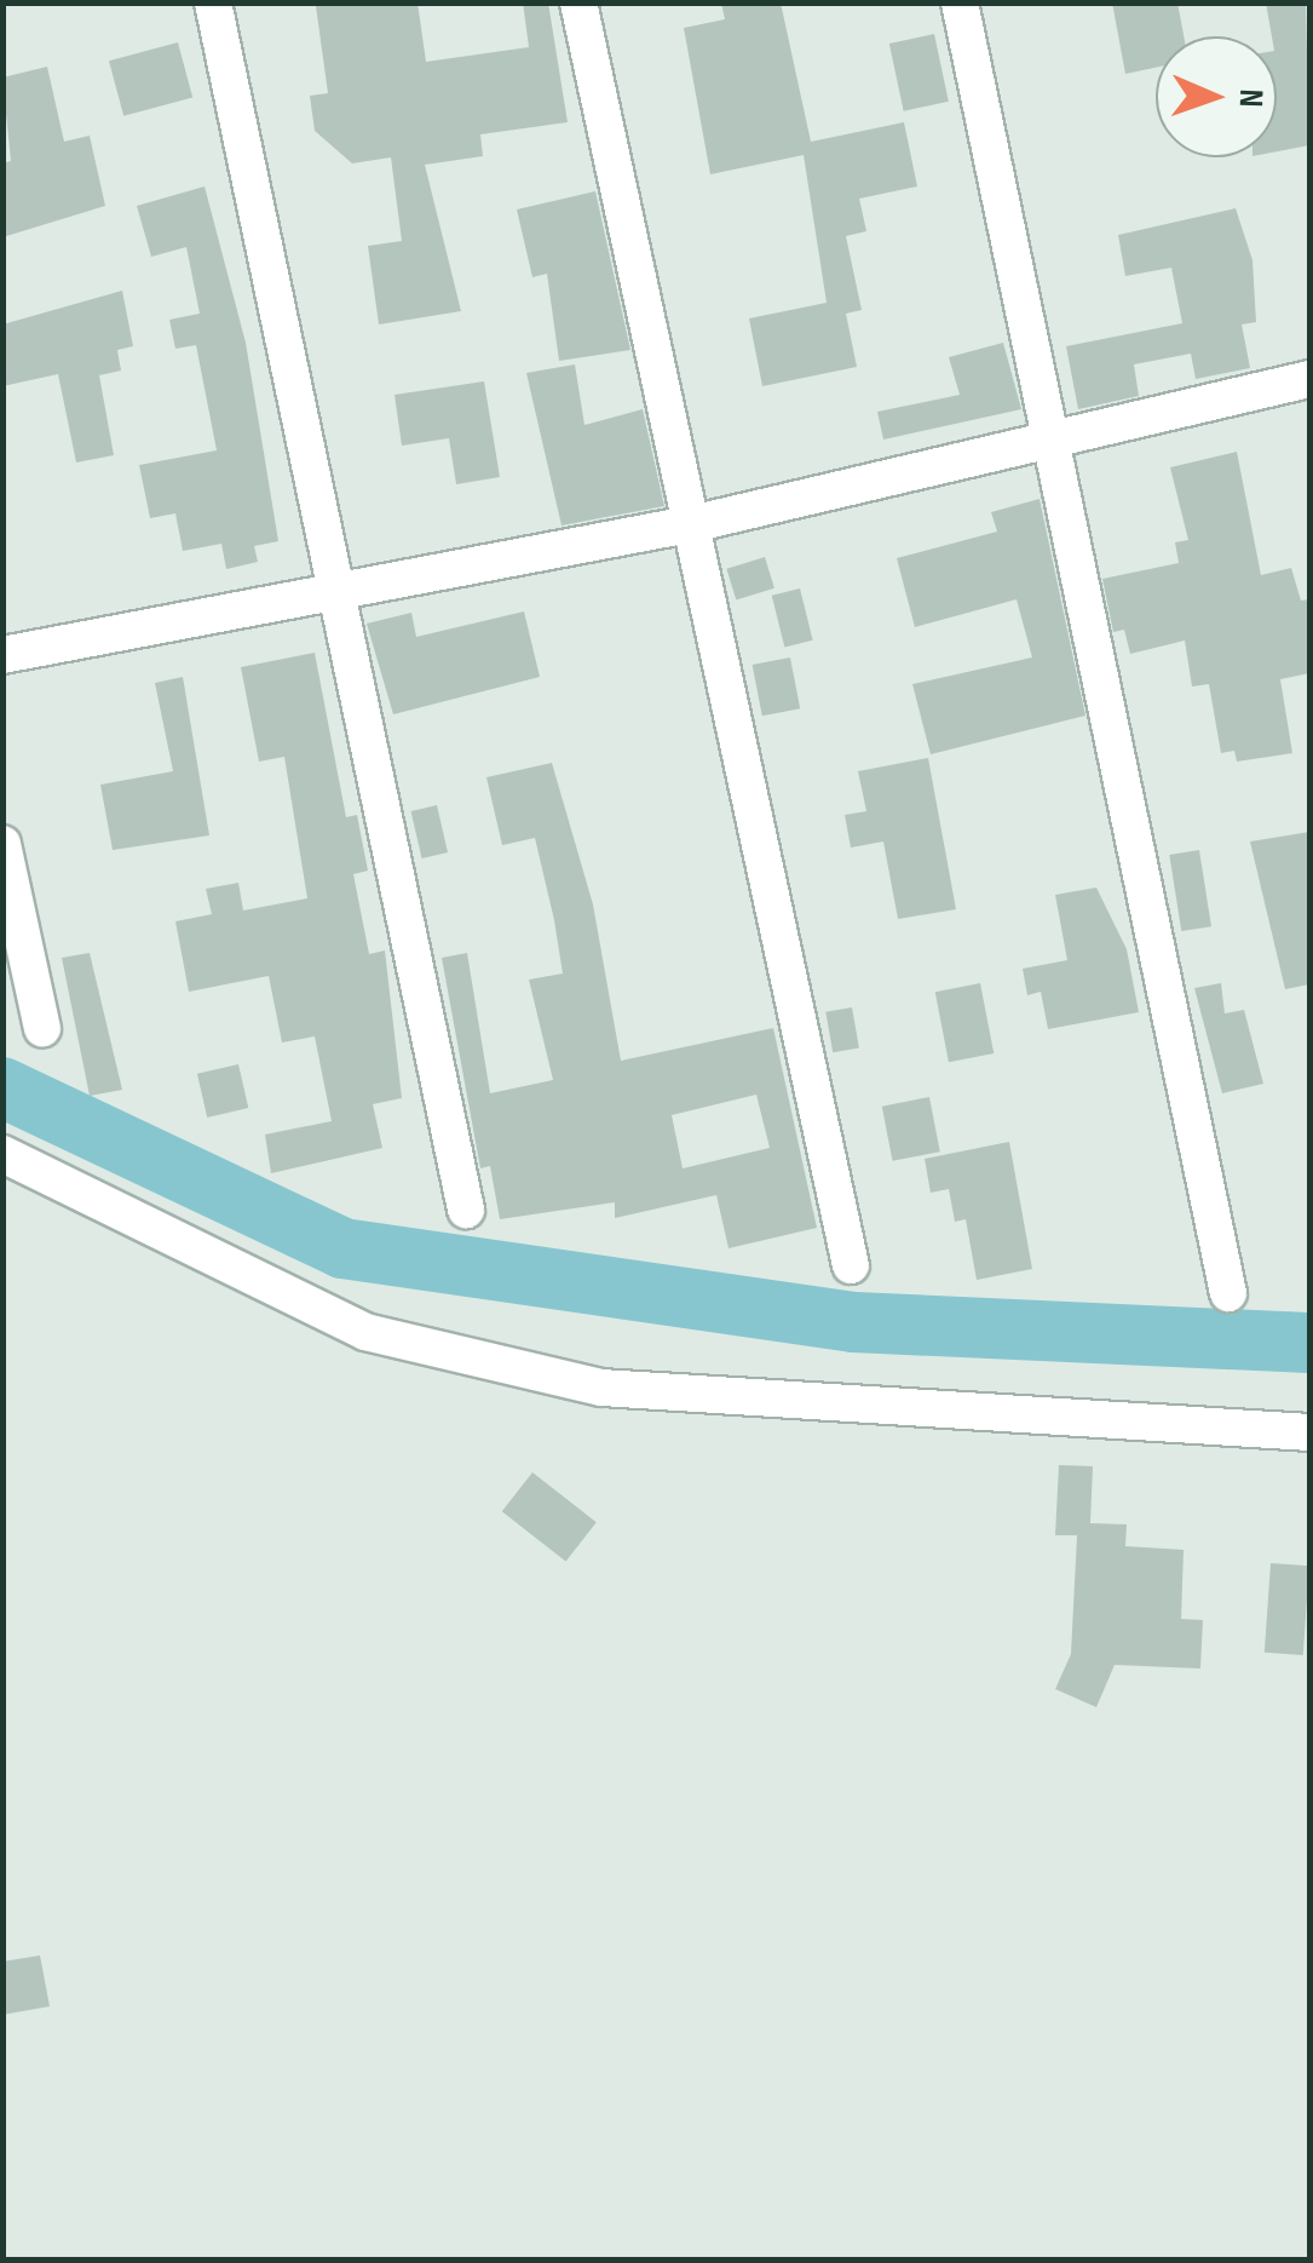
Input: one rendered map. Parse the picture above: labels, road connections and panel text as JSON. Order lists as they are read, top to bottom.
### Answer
{
  "north": "right"
}
